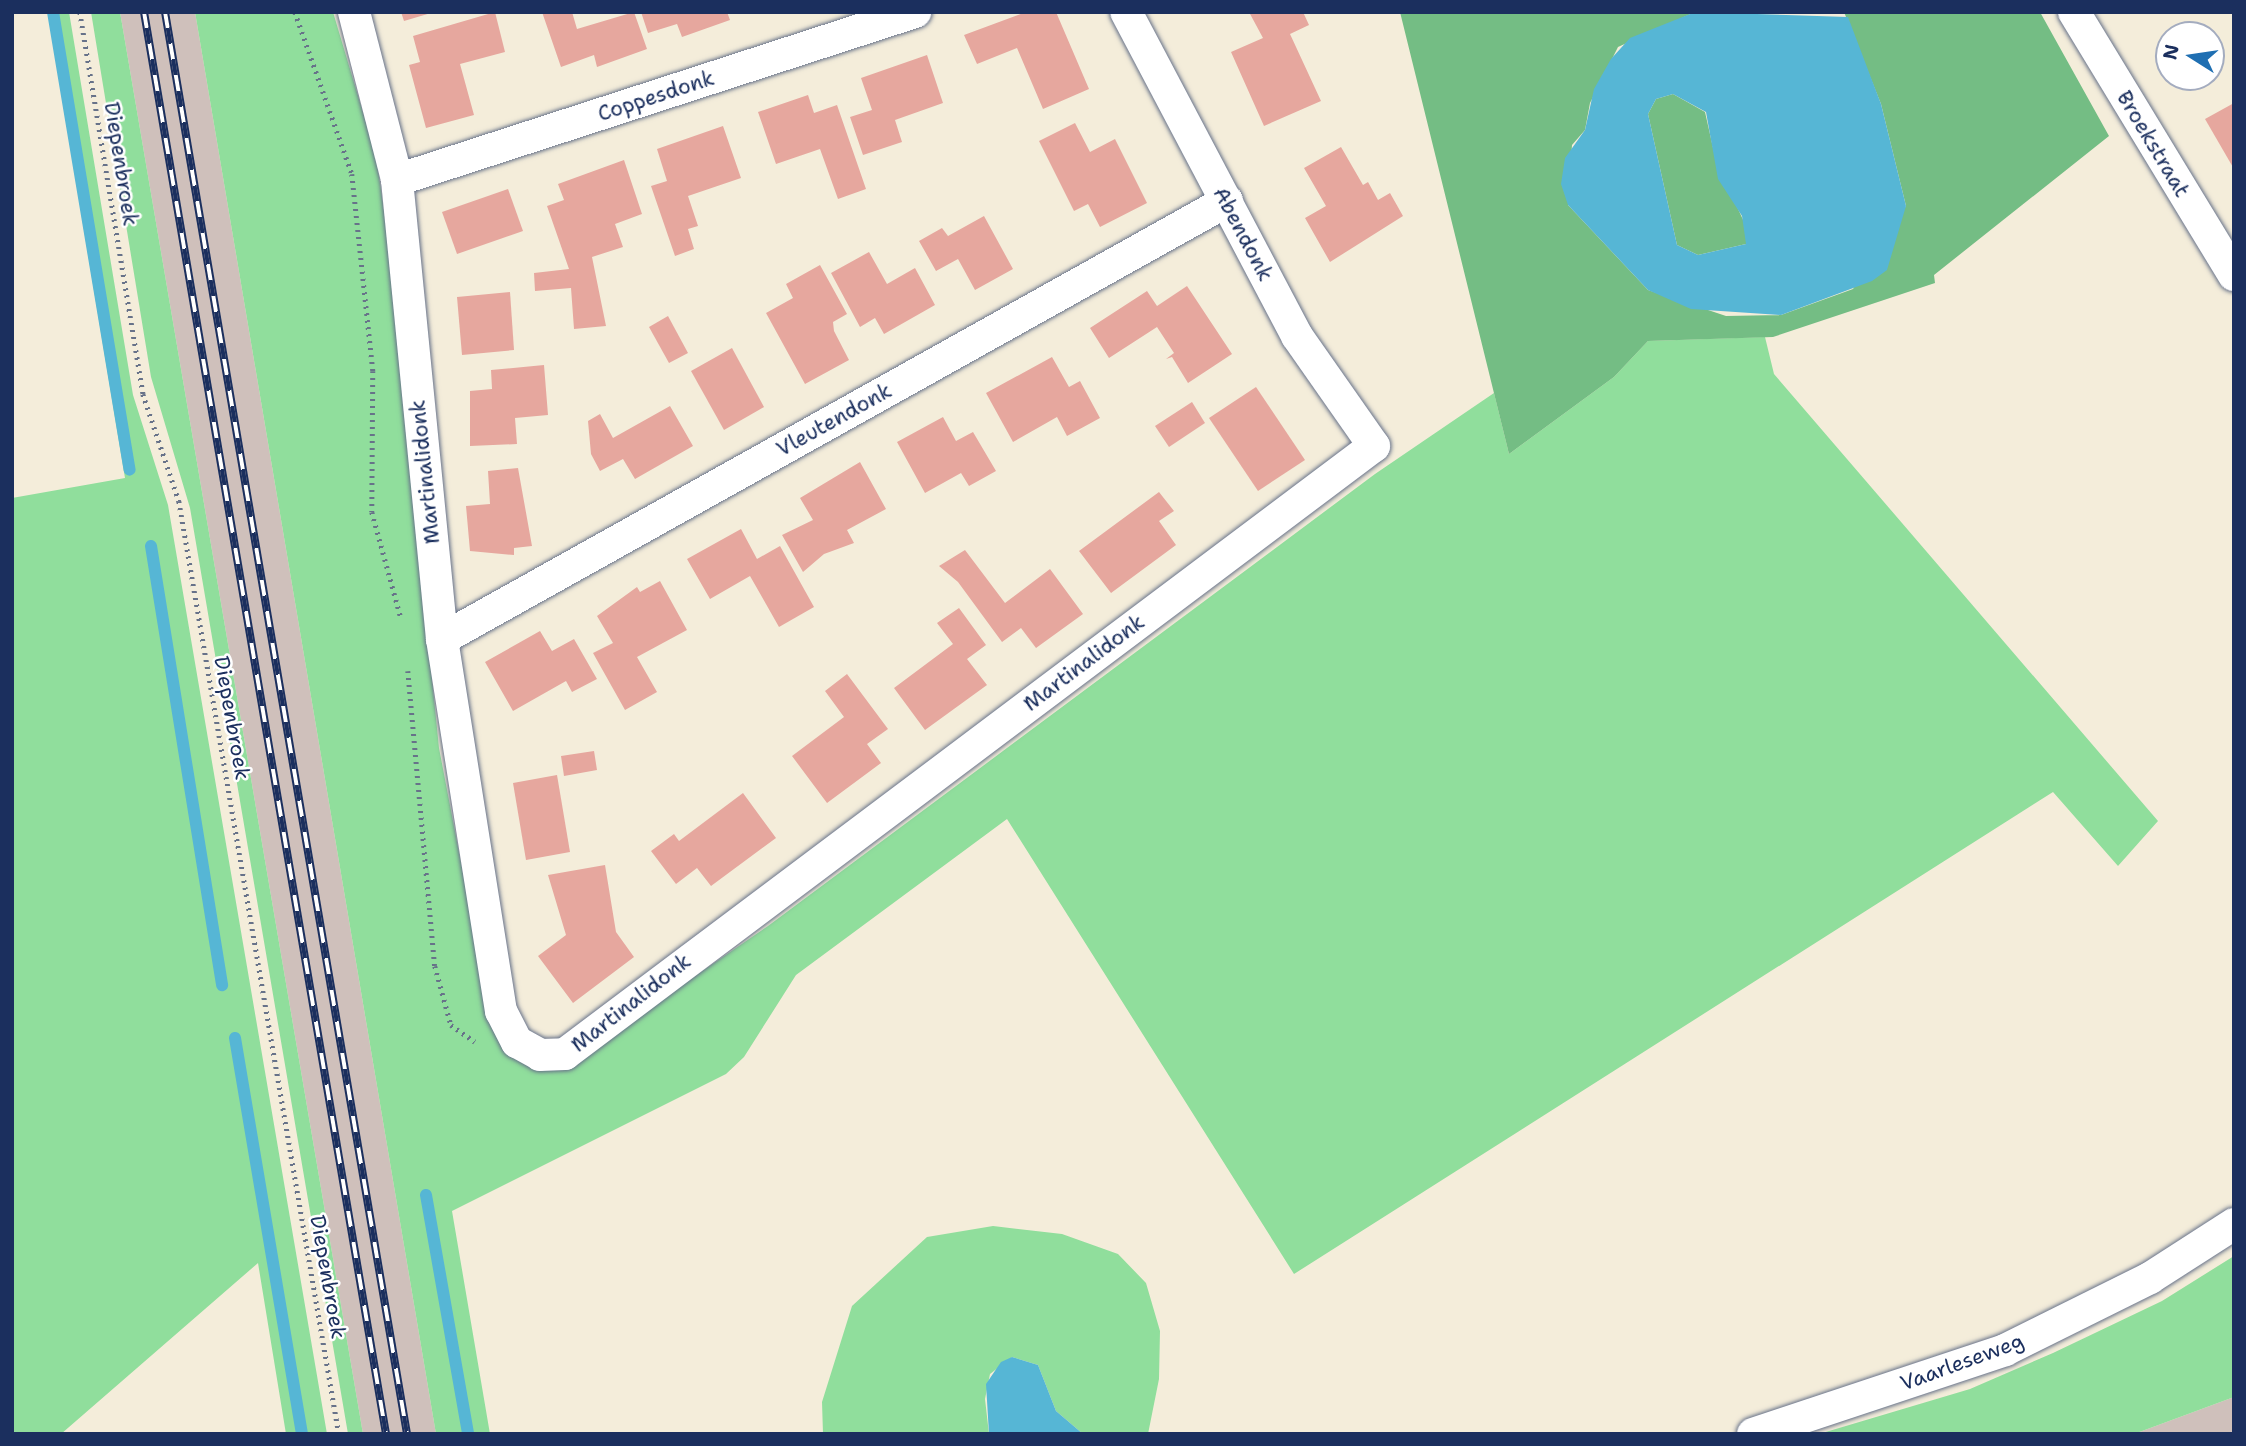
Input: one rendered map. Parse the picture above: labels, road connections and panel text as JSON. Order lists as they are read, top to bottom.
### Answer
{
  "streets": {
    "street": [
      "Coppesdonk",
      "Broekstraat",
      "Abendonk",
      "Vleutendonk",
      "Martinalidonk",
      "Vaarleseweg"
    ],
    "path": ["Diepenbroek"]
  },
  "crossings": [
    ["Coppesdonk", "Martinalidonk"],
    ["Abendonk", "Vleutendonk"],
    ["Abendonk", "Martinalidonk"],
    ["Vleutendonk", "Martinalidonk"]
  ],
  "north": "left"
}
